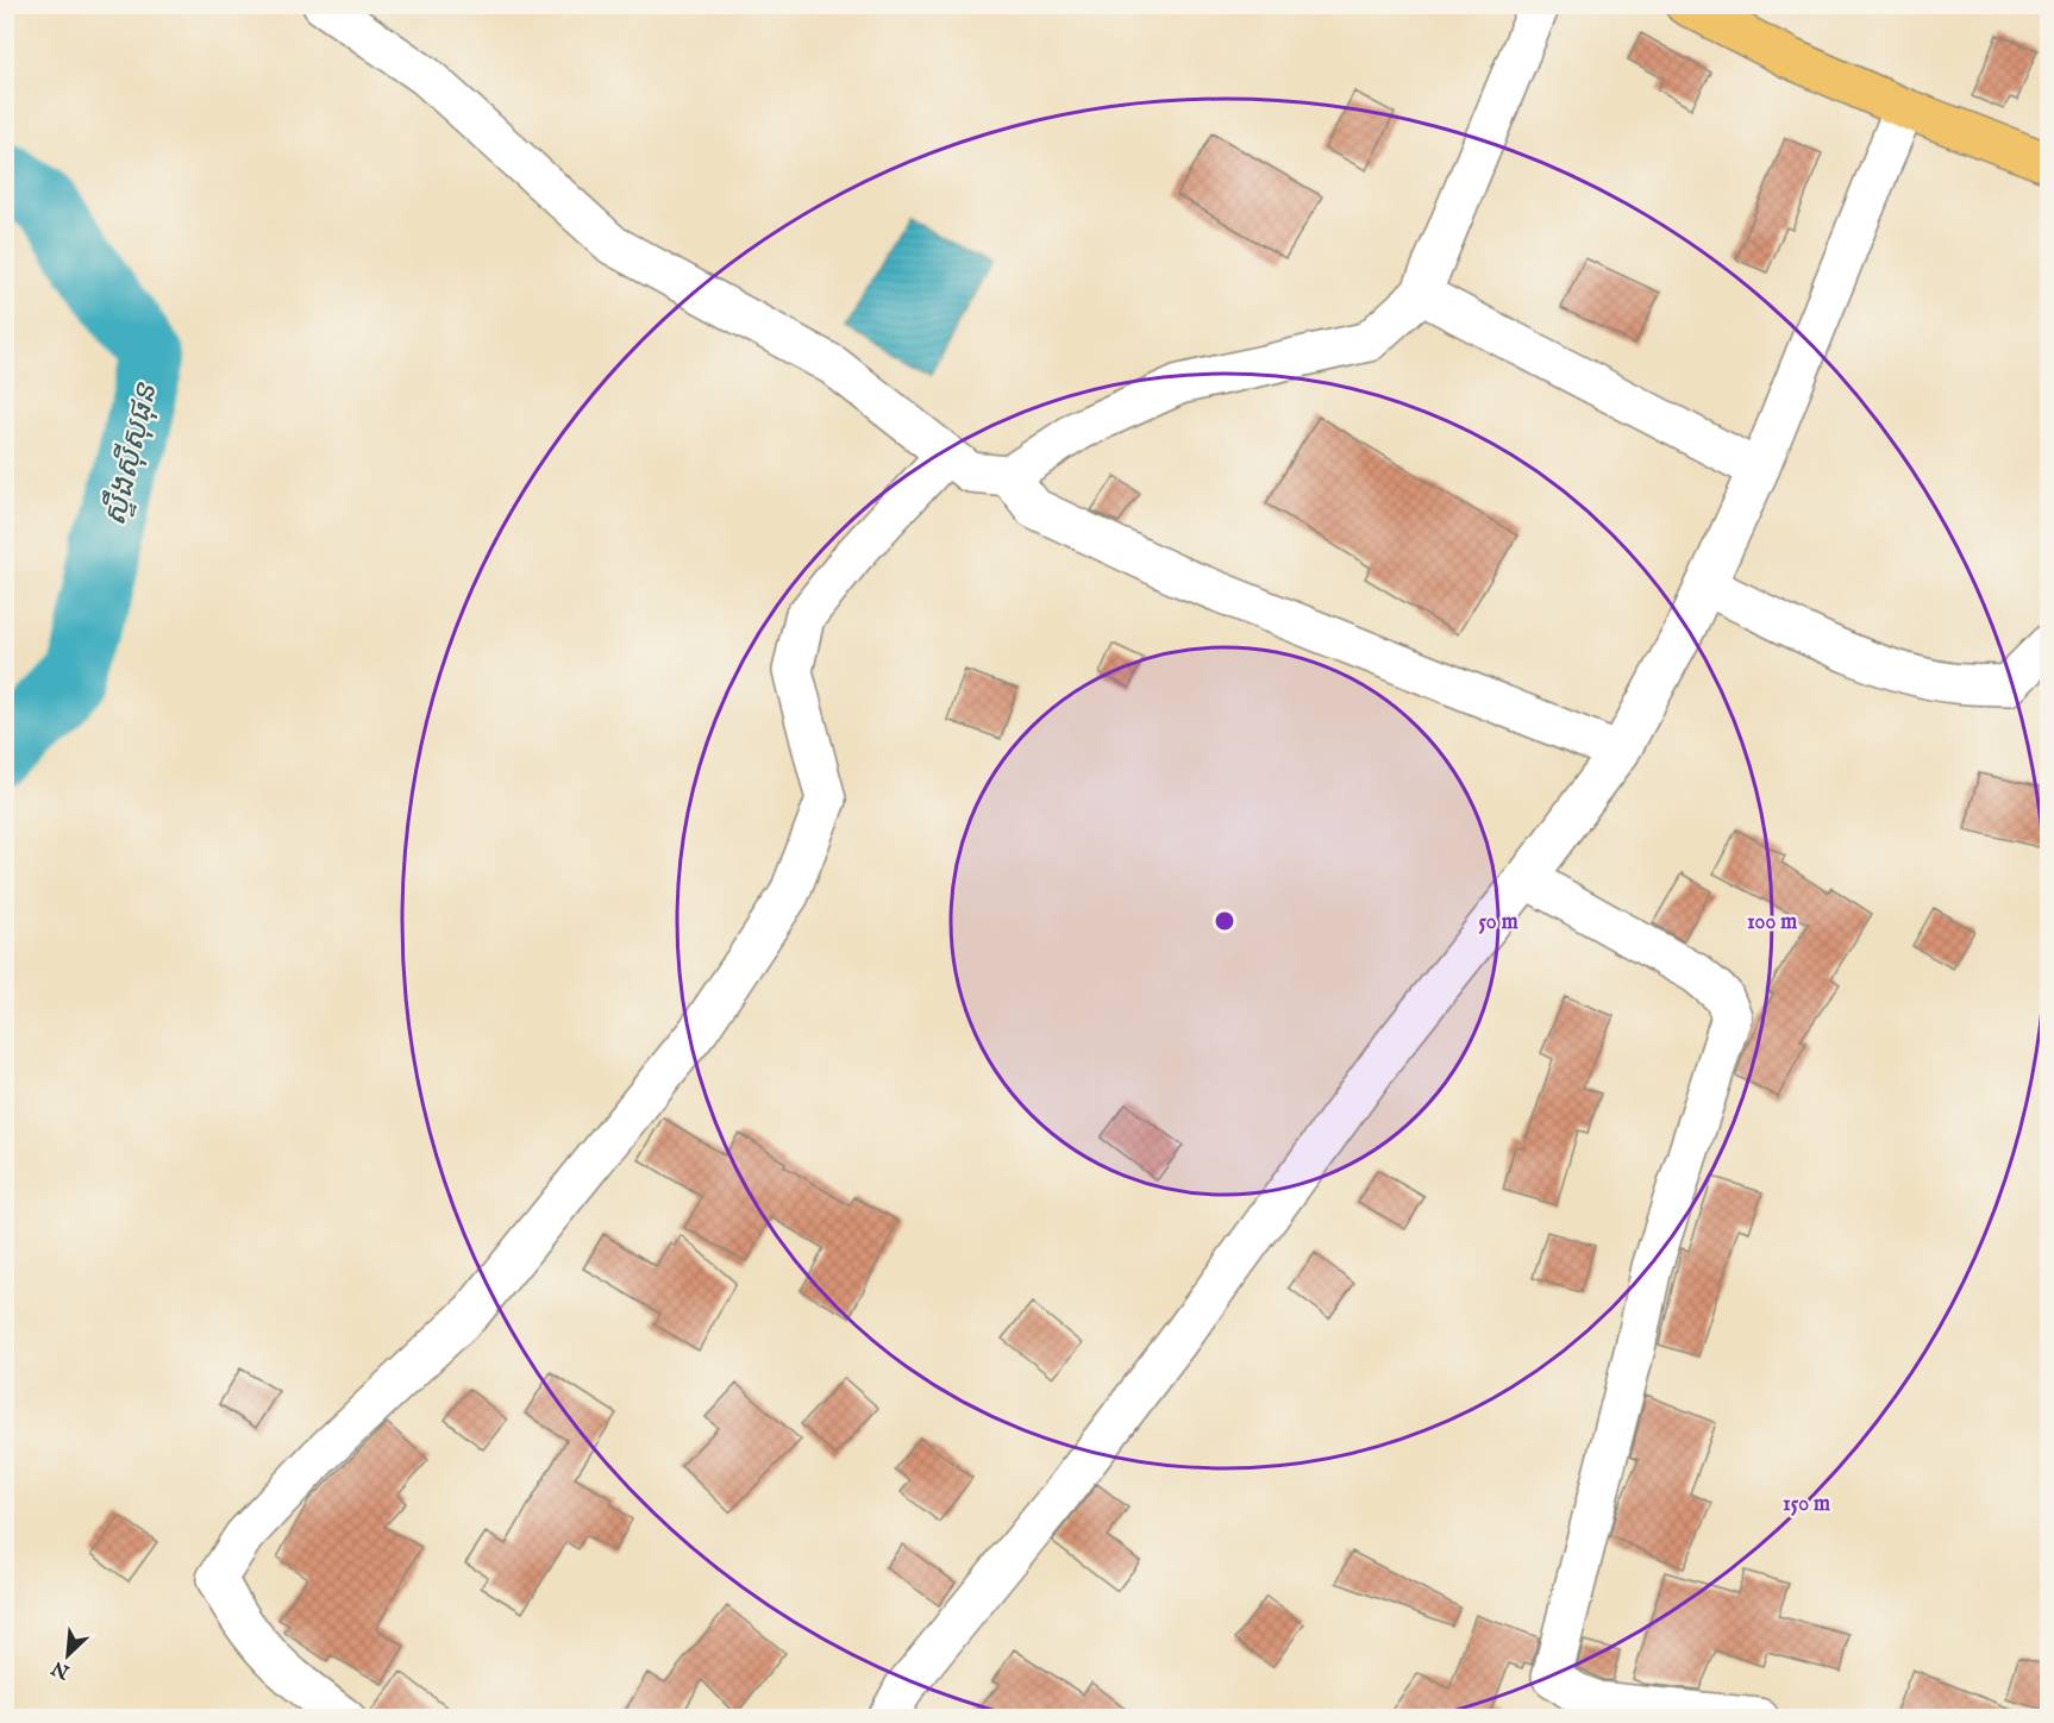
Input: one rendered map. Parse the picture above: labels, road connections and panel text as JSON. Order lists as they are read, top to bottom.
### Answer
{
  "water": ["ស្ទឹងស៊ីសុផុន"],
  "north": "bottom left",
  "rings": ["50 m", "100 m", "150 m"]
}
